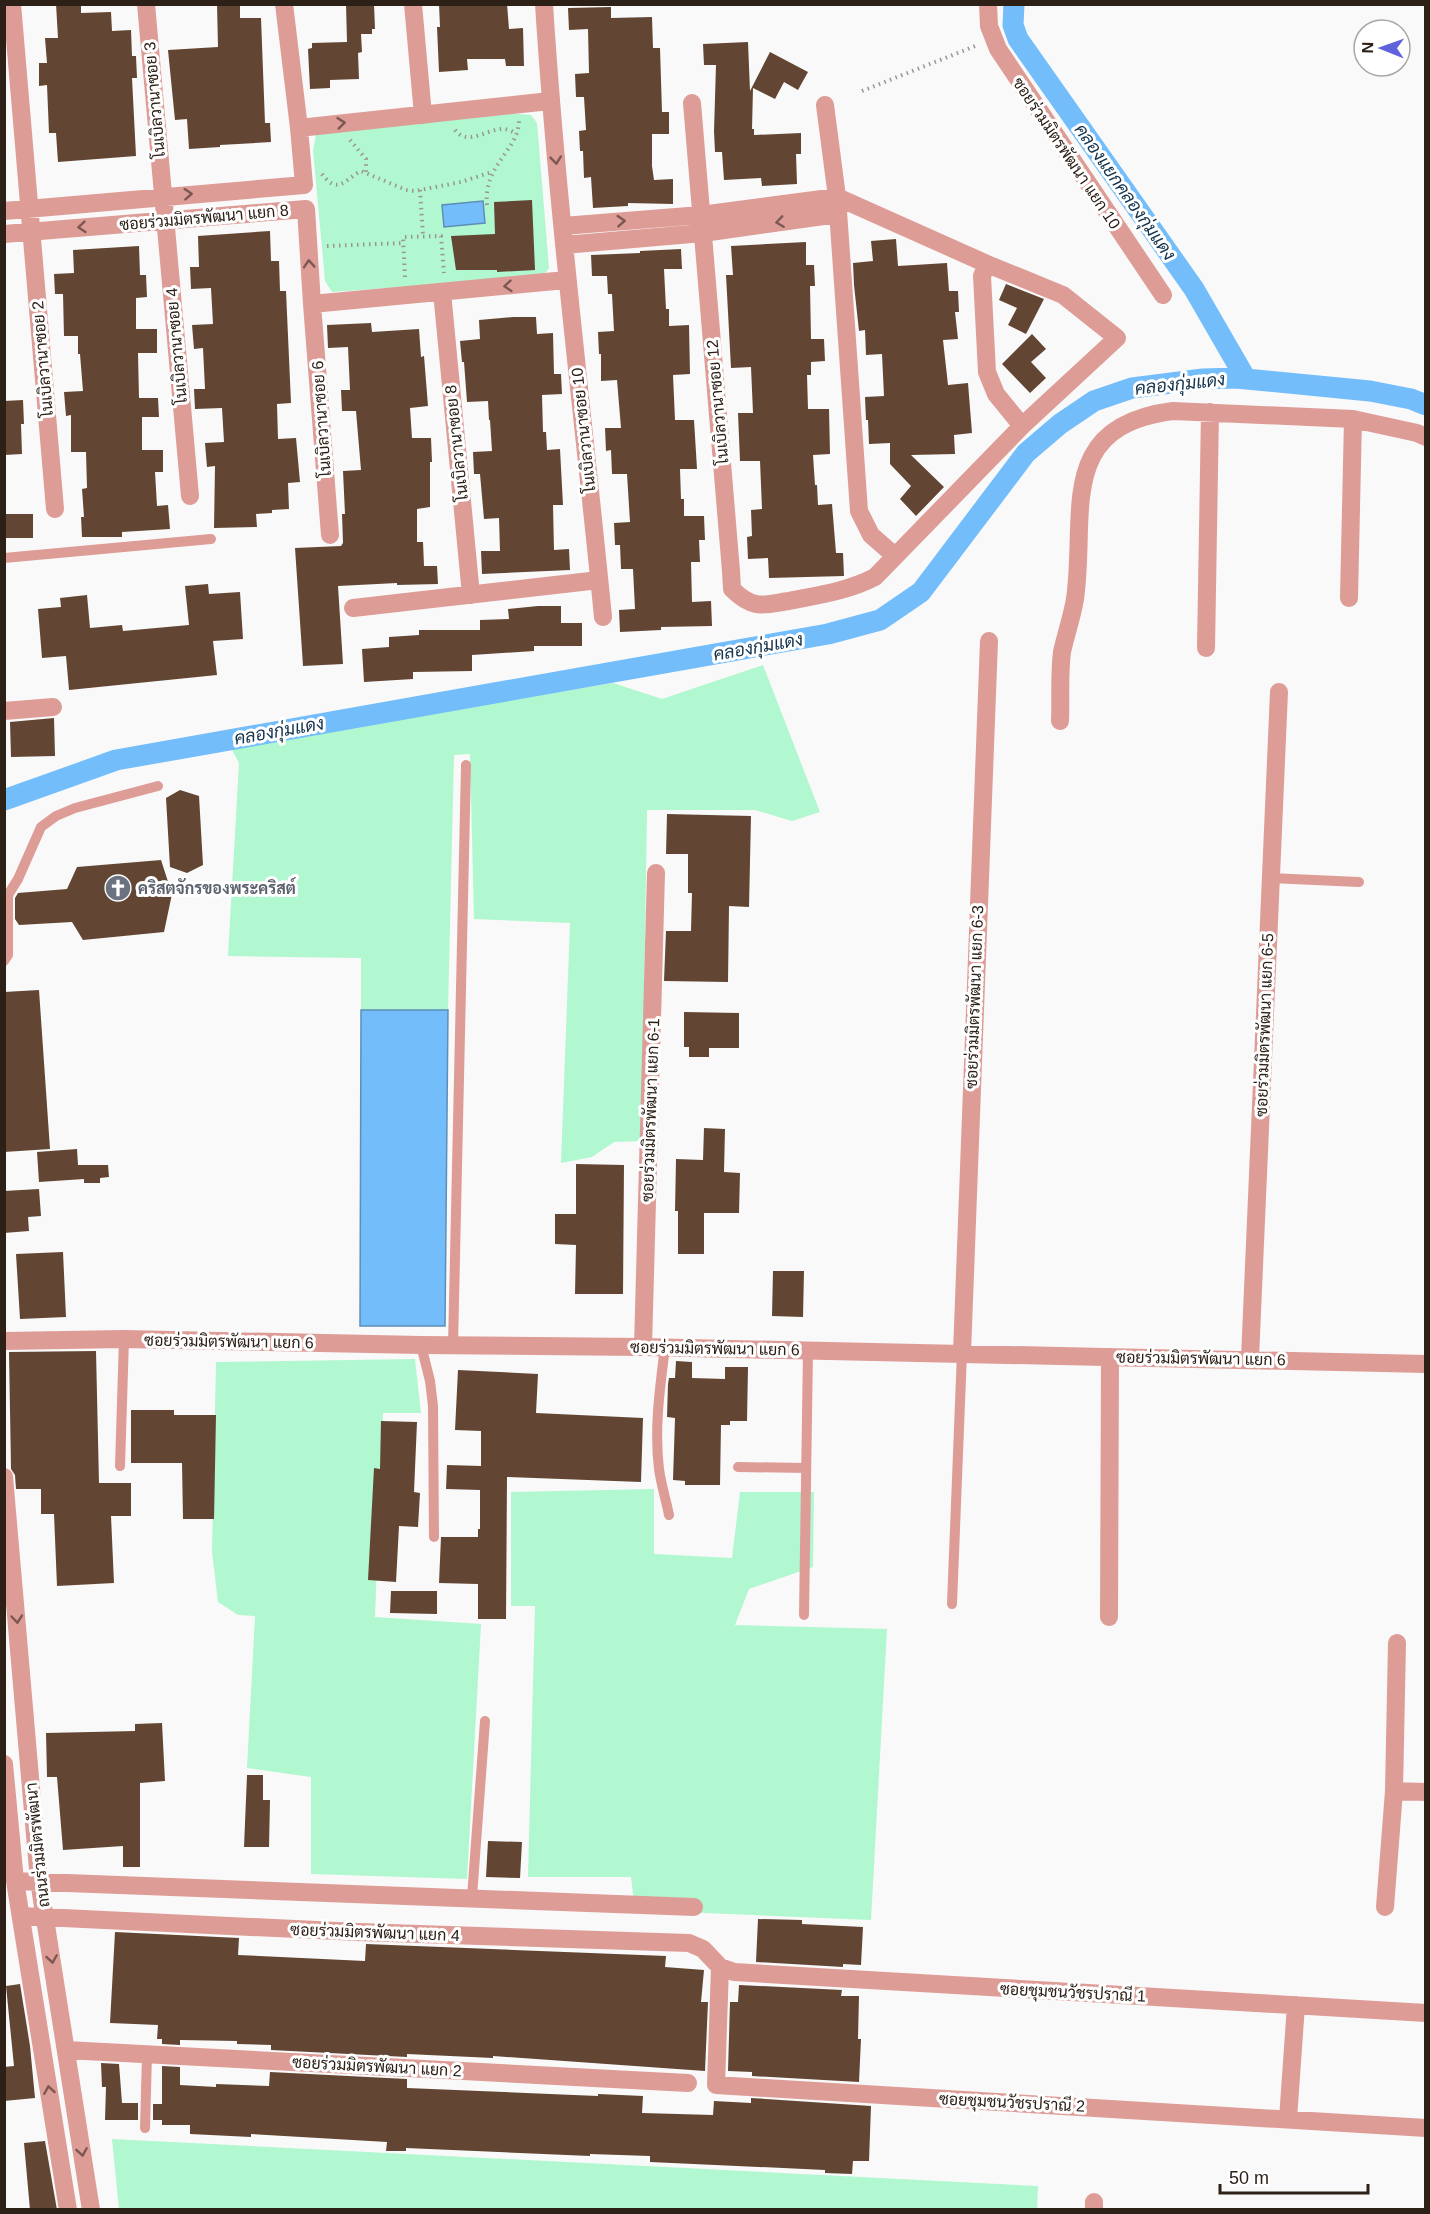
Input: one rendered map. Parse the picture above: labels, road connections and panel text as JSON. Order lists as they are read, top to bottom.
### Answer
{
  "streets": {
    "street": [
      "โนเบิลวานาซอย 3",
      "ซอยร่วมมิตรพัฒนา แยก 10",
      "ซอยร่วมมิตรพัฒนา แยก 8",
      "โนเบิลวานาซอย 4",
      "โนเบิลวานาซอย 2",
      "โนเบิลวานาซอย 12",
      "โนเบิลวานาซอย 6",
      "โนเบิลวานาซอย 10",
      "โนเบิลวานาซอย 8",
      "ซอยร่วมมิตรพัฒนา แยก 6-3",
      "ซอยร่วมมิตรพัฒนา แยก 6-5",
      "ซอยร่วมมิตรพัฒนา แยก 6-1",
      "ซอยร่วมมิตรพัฒนา แยก 6",
      "ถนนร่วมมิตรพัฒนา",
      "ซอยร่วมมิตรพัฒนา แยก 4",
      "ซอยชุมชนวัชรปราณี 1",
      "ซอยร่วมมิตรพัฒนา แยก 2",
      "ซอยชุมชนวัชรปราณี 2"
    ]
  },
  "crossings": [
    ["โนเบิลวานาซอย 3", "ซอยร่วมมิตรพัฒนา แยก 8"],
    ["โนเบิลวานาซอย 3", "โนเบิลวานาซอย 4"],
    ["ซอยร่วมมิตรพัฒนา แยก 8", "โนเบิลวานาซอย 4"],
    ["ซอยร่วมมิตรพัฒนา แยก 8", "โนเบิลวานาซอย 2"],
    ["ซอยร่วมมิตรพัฒนา แยก 8", "โนเบิลวานาซอย 6"],
    ["ซอยร่วมมิตรพัฒนา แยก 6-3", "ซอยร่วมมิตรพัฒนา แยก 6"],
    ["ซอยร่วมมิตรพัฒนา แยก 6-5", "ซอยร่วมมิตรพัฒนา แยก 6"],
    ["ซอยร่วมมิตรพัฒนา แยก 6-1", "ซอยร่วมมิตรพัฒนา แยก 6"],
    ["ถนนร่วมมิตรพัฒนา", "ซอยร่วมมิตรพัฒนา แยก 4"],
    ["ถนนร่วมมิตรพัฒนา", "ซอยร่วมมิตรพัฒนา แยก 2"],
    ["ซอยร่วมมิตรพัฒนา แยก 4", "ซอยชุมชนวัชรปราณี 1"],
    ["ซอยร่วมมิตรพัฒนา แยก 4", "ซอยชุมชนวัชรปราณี 2"],
    ["ซอยชุมชนวัชรปราณี 1", "ซอยชุมชนวัชรปราณี 2"]
  ],
  "water": ["คลองแยกคลองกุ่มแดง", "คลองกุ่มแดง"],
  "places": {
    "church": ["คริสตจักรของพระคริสต์"]
  },
  "scale_bar": "50 m",
  "north": "left"
}
